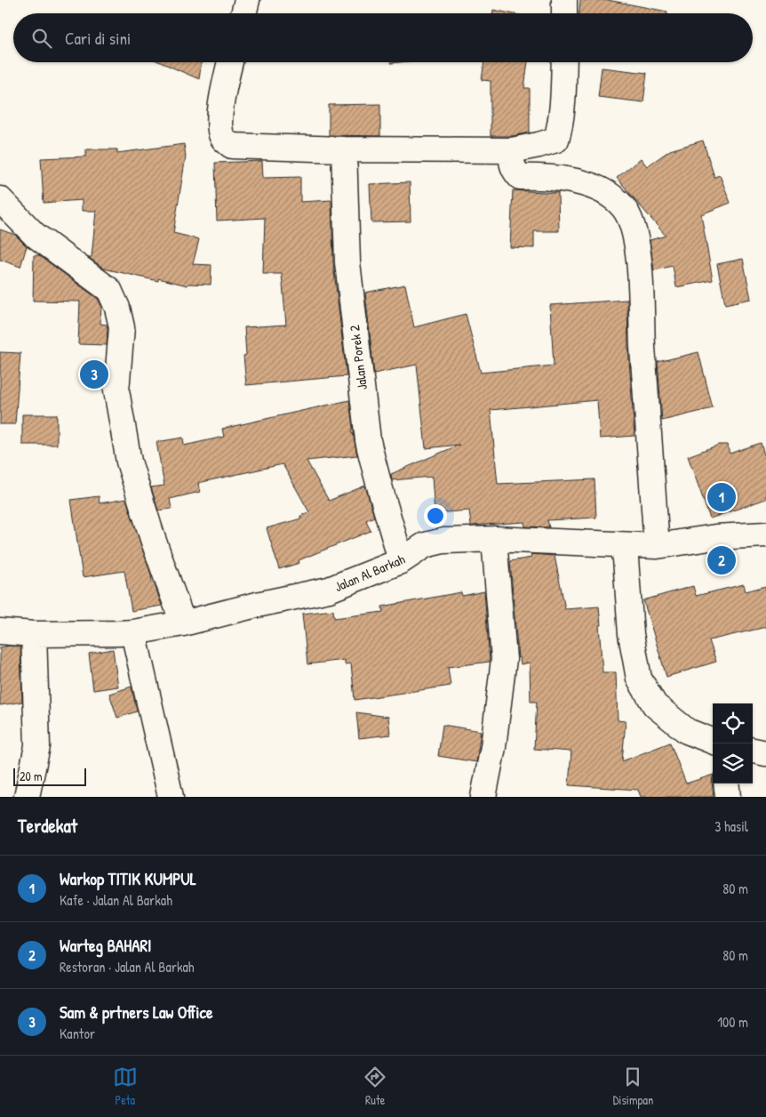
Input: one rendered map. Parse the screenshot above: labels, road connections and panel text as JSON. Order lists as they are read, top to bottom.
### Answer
{
  "streets": {
    "street": ["Jalan Porek 2", "Jalan Al Barkah"]
  },
  "crossings": [
    ["Jalan Porek 2", "Jalan Al Barkah"]
  ],
  "scale_bar": "20 m",
  "page": {
    "search": "Cari di sini",
    "pins": ["3", "1", "2"],
    "scale": "20 m",
    "heading": ["Terdekat", "3 hasil"],
    "list": [
      {
        "mark": "1",
        "name": "Warkop TITIK KUMPUL",
        "note": "Kafe · Jalan Al Barkah",
        "value": "80 m"
      },
      {
        "mark": "2",
        "name": "Warteg BAHARI",
        "note": "Restoran · Jalan Al Barkah",
        "value": "80 m"
      },
      {
        "mark": "3",
        "name": "Sam & prtners Law Office",
        "note": "Kantor",
        "value": "100 m"
      }
    ],
    "nav": ["Peta", "Rute", "Disimpan"]
  }
}
